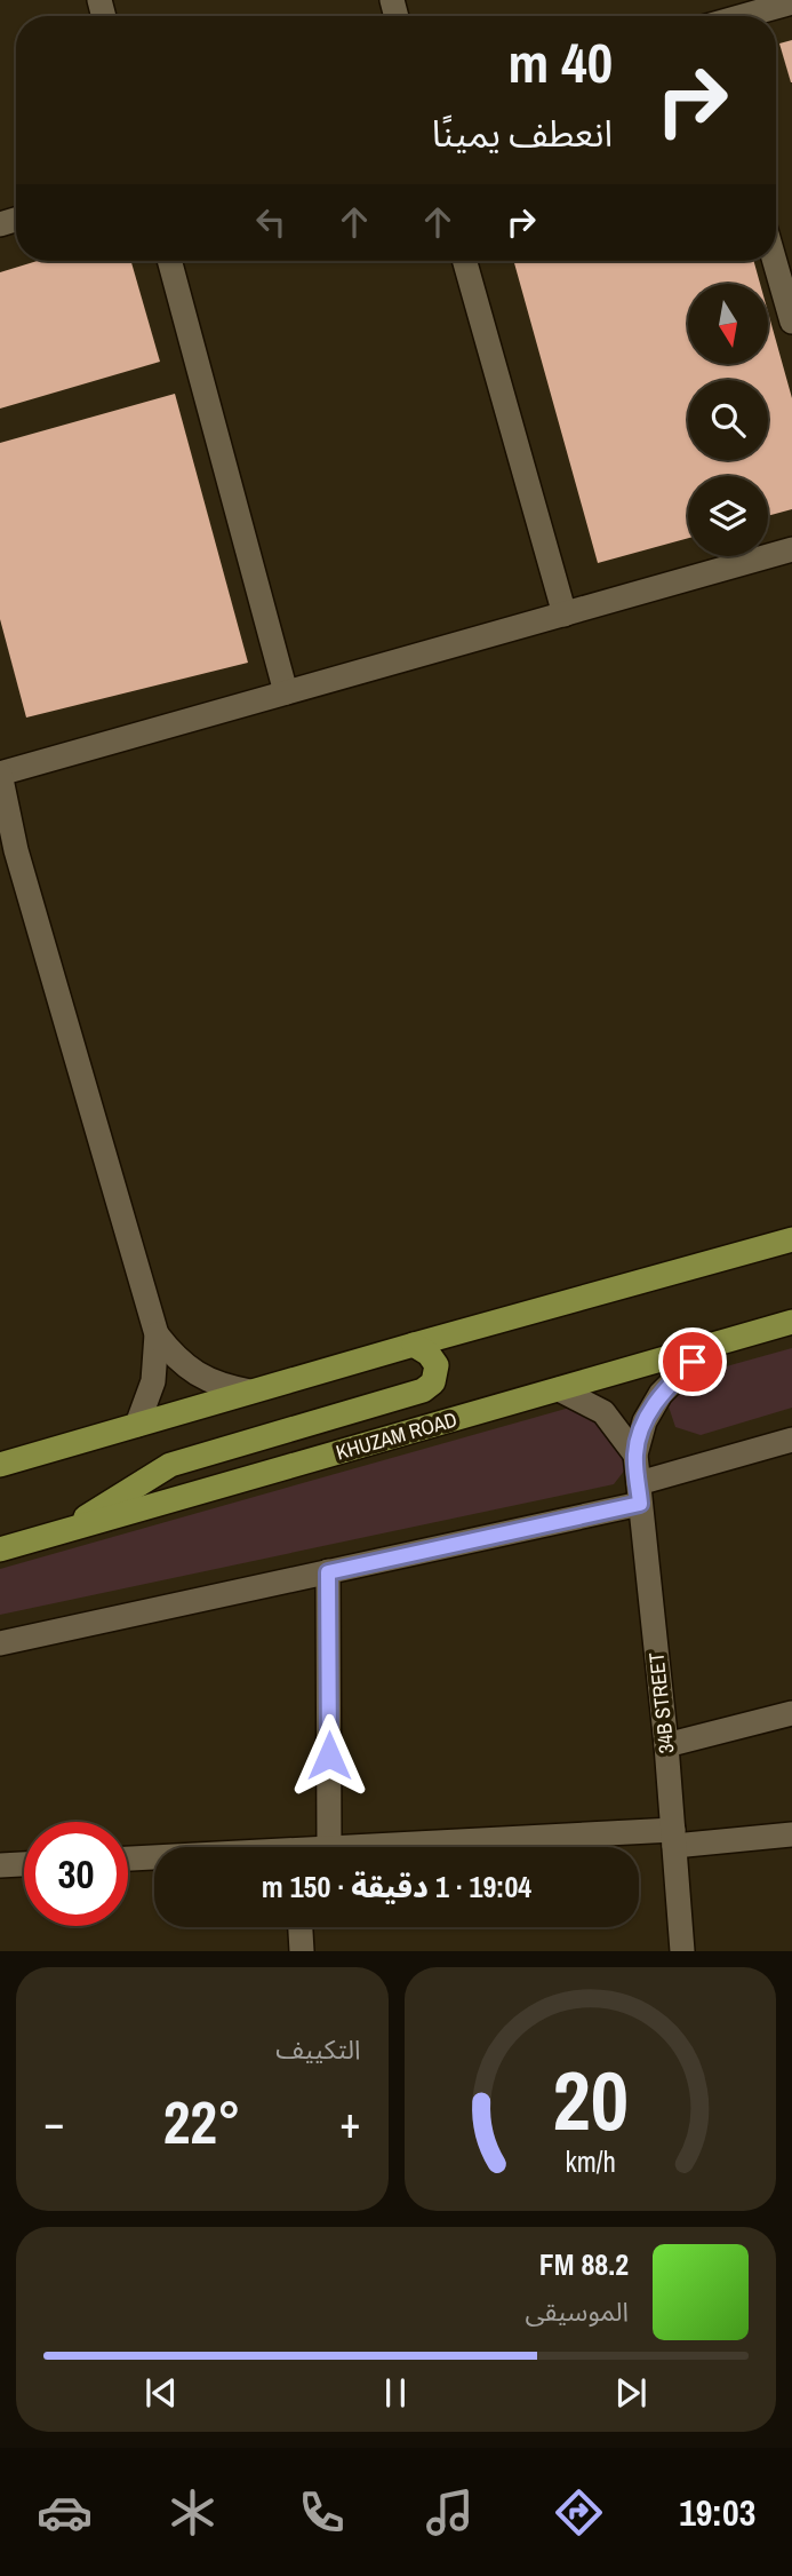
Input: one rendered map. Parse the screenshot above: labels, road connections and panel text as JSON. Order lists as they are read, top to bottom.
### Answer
{
  "streets": {
    "main road": ["KHUZAM ROAD"],
    "street": ["34B STREET"]
  },
  "crossings": [
    ["KHUZAM ROAD", "34B STREET"]
  ],
  "north": "bottom",
  "page": {
    "turn": ["40 m", "انعطف يمينًا"],
    "limit": "30",
    "trip": "19:04 · 1 دقيقة · 150 m",
    "tile": "التكييف",
    "heat": ["−", "22°", "+"],
    "song": ["88.2 FM", "الموسيقى"],
    "tabs": "19:03",
    "gauge": ["20", "km/h"]
  }
}
